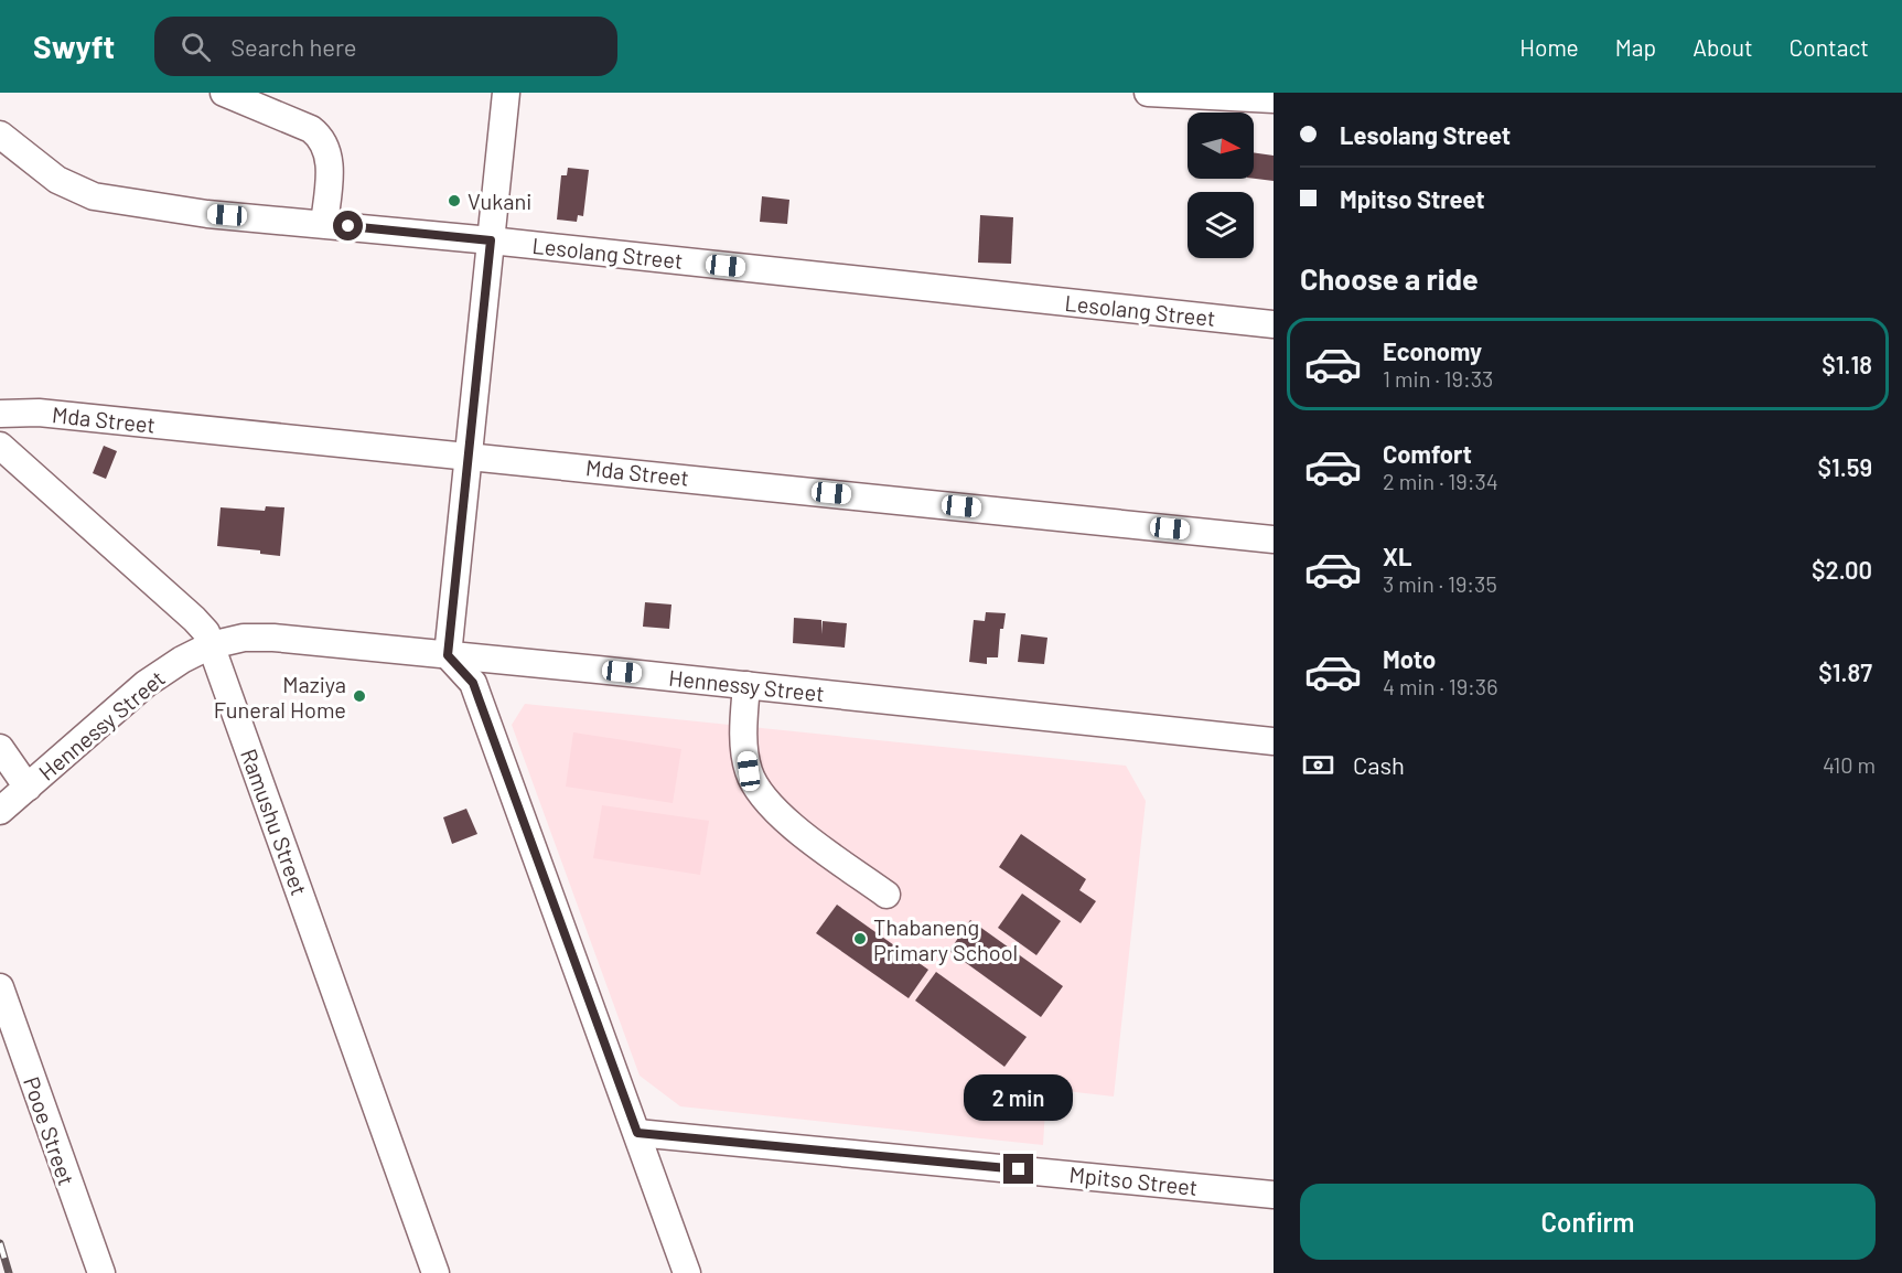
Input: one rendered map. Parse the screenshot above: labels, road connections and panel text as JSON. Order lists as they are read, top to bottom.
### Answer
{
  "streets": {
    "street": [
      "Lesolang Street",
      "Mda Street",
      "Hennessy Street",
      "Ramushu Street",
      "Pooe Street",
      "Mpitso Street"
    ]
  },
  "crossings": [
    ["Hennessy Street", "Ramushu Street"]
  ],
  "places": ["Vukani", "Maziya Funeral Home", "Thabaneng Primary School"],
  "north": "right",
  "page": {
    "header": "Swyft",
    "search": "Search here",
    "nav": [
      "Home",
      "Map",
      "About",
      "Contact"
    ],
    "banner": ["Lesolang Street", "Mpitso Street"],
    "heading": "Choose a ride",
    "list": [
      {
        "name": "Economy",
        "note": "1 min · 19:33",
        "value": "$1.18"
      },
      {
        "name": "Comfort",
        "note": "2 min · 19:34",
        "value": "$1.59"
      },
      {
        "name": "XL",
        "note": "3 min · 19:35",
        "value": "$2.00"
      },
      {
        "name": "Moto",
        "note": "4 min · 19:36",
        "value": "$1.87"
      }
    ],
    "pay": ["Cash", "410 m"],
    "bubble": "2 min",
    "buttons": "Confirm"
  }
}
